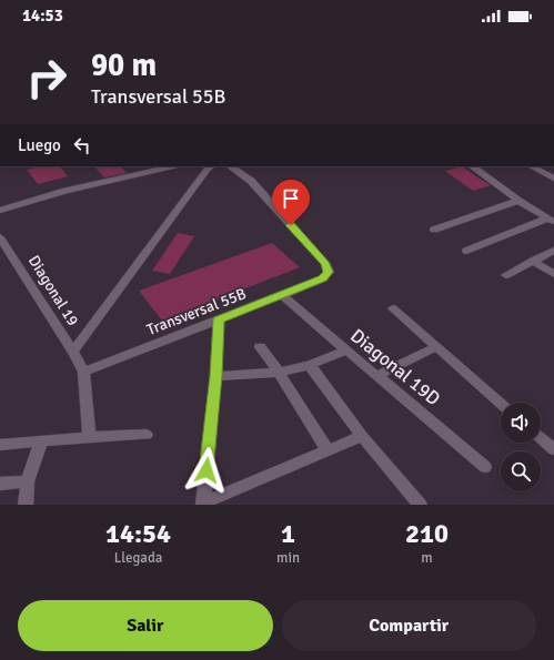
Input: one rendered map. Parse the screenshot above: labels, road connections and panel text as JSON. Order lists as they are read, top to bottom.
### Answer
{
  "streets": {
    "street": ["Diagonal 19", "Transversal 55B", "Diagonal 19D"]
  },
  "crossings": [
    ["Diagonal 19", "Transversal 55B"],
    ["Transversal 55B", "Diagonal 19D"]
  ],
  "page": {
    "status": "14:53",
    "turn": ["90 m", "Transversal 55B"],
    "then": "Luego",
    "eta": [
      "14:54",
      "Llegada",
      "1",
      "min",
      "210",
      "m"
    ],
    "buttons": ["Salir", "Compartir"]
  }
}
